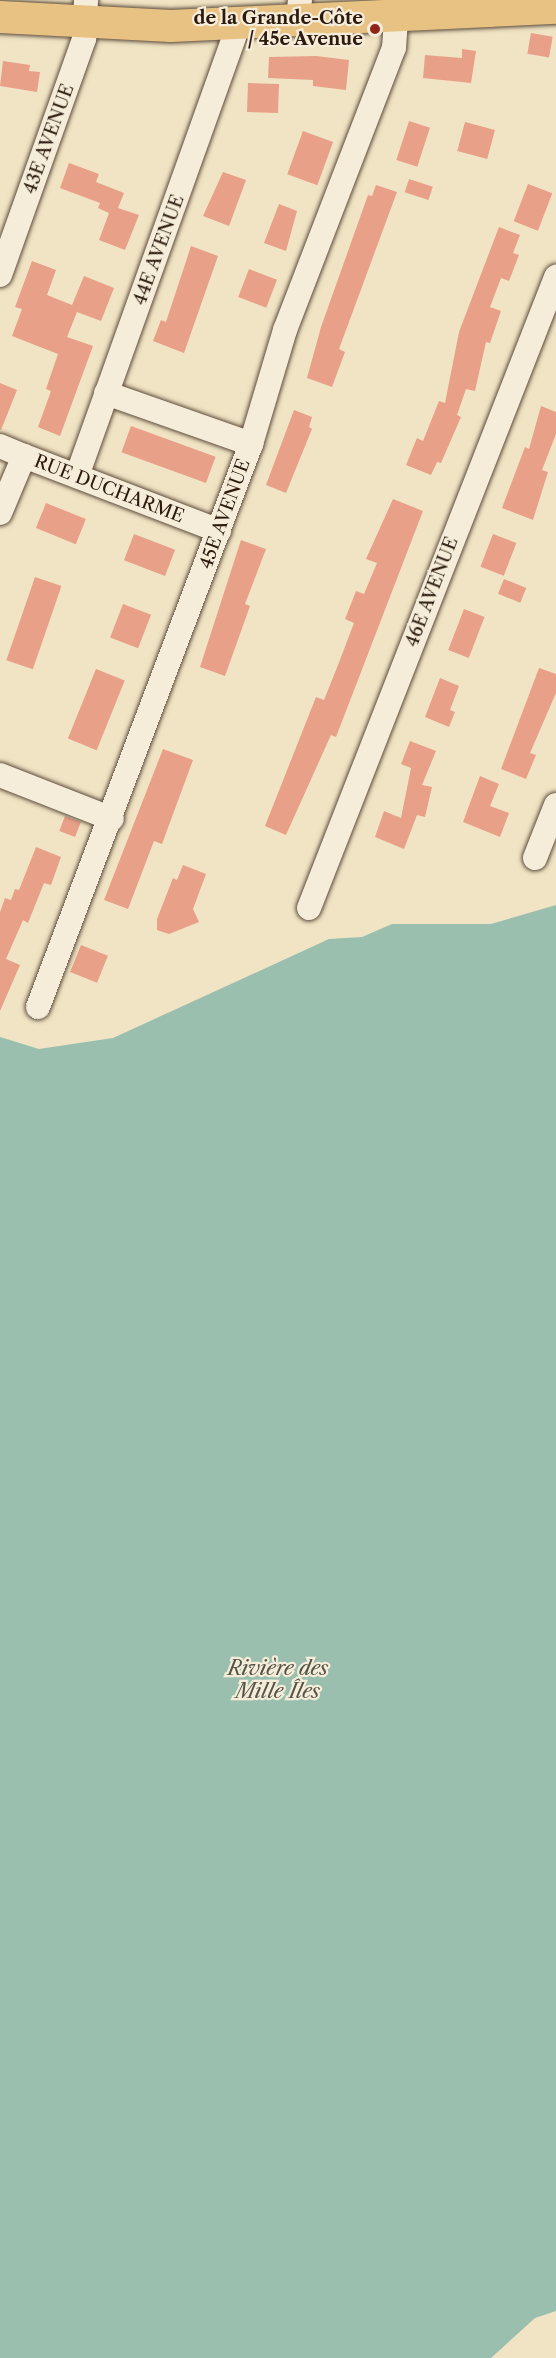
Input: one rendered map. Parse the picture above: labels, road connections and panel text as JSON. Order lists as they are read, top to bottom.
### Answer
{
  "streets": {
    "street": [
      "43E AVENUE",
      "44E AVENUE",
      "RUE DUCHARME",
      "45E AVENUE",
      "46E AVENUE"
    ]
  },
  "crossings": [
    ["44E AVENUE", "RUE DUCHARME"],
    ["RUE DUCHARME", "45E AVENUE"]
  ],
  "water": ["Rivière des Mille Îles"],
  "places": ["de la Grande-Côte / 45e Avenue"]
}
